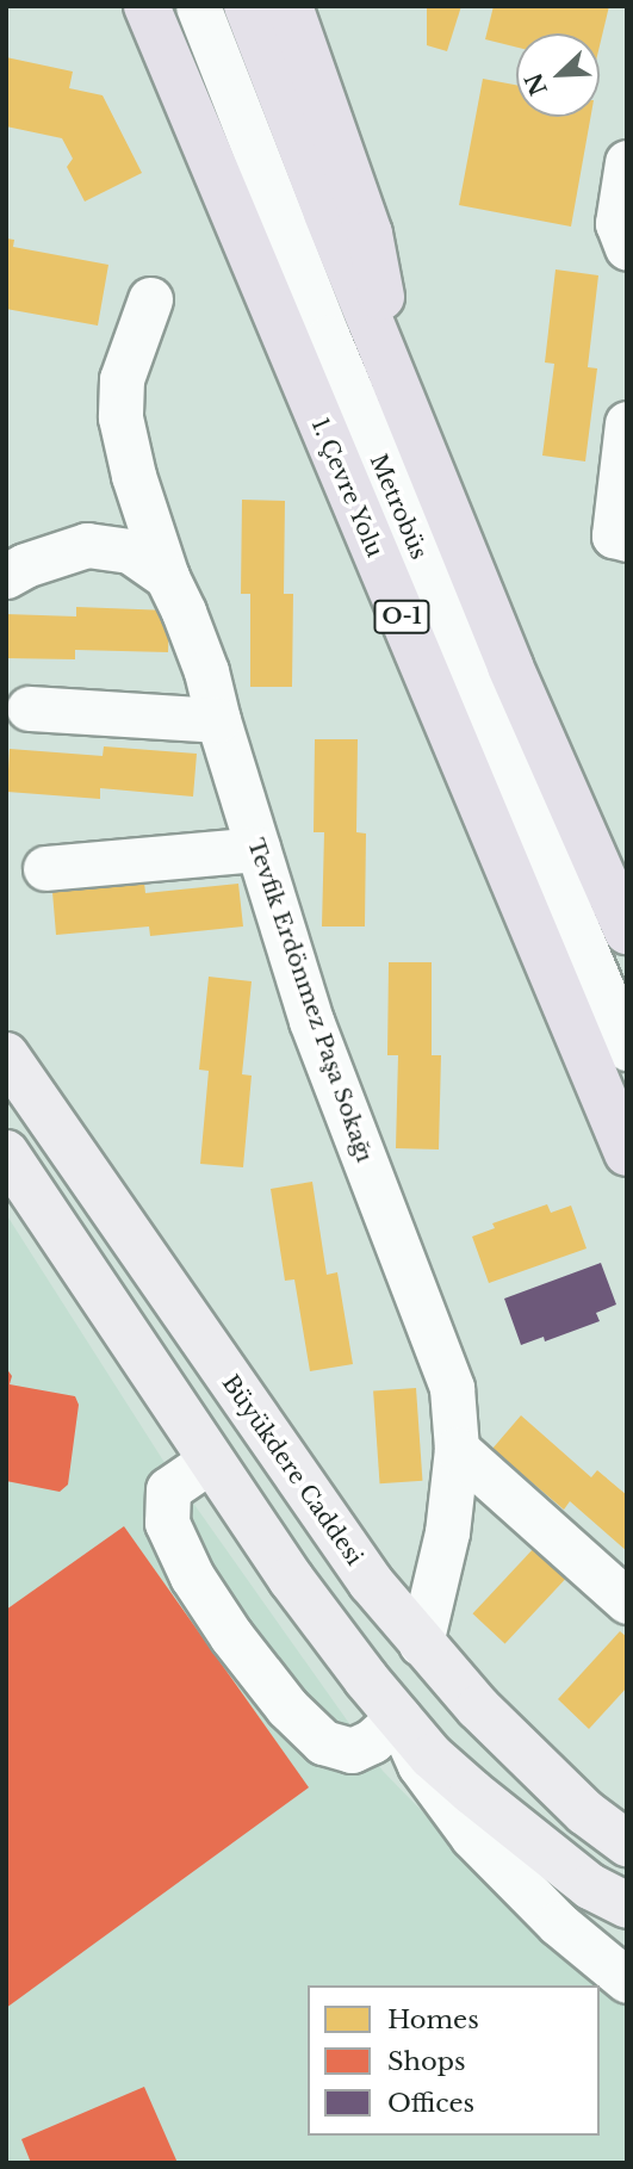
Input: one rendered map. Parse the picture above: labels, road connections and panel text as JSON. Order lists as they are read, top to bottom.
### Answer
{
  "streets": {
    "highway": ["1. Çevre Yolu", "O-1"],
    "main road": ["Büyükdere Caddesi"],
    "street": ["Metrobüs", "Tevfik Erdönmez Paşa Sokağı"]
  },
  "crossings": [
    ["Tevfik Erdönmez Paşa Sokağı", "Büyükdere Caddesi"]
  ],
  "legend": ["Homes", "Shops", "Offices"],
  "north": "bottom left"
}
